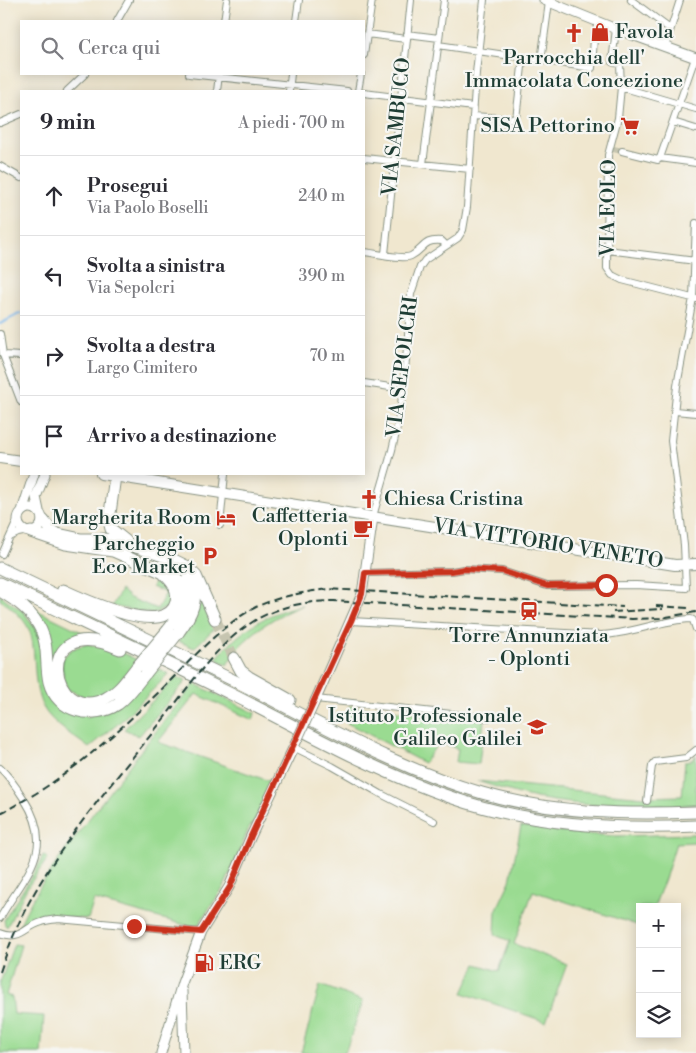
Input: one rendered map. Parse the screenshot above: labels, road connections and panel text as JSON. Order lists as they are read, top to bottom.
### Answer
{
  "streets": {
    "main road": ["VIA VITTORIO VENETO"],
    "street": ["VIA SAMBUCO", "VIA EOLO", "VIA SEPOLCRI"]
  },
  "crossings": [
    ["VIA SEPOLCRI", "VIA VITTORIO VENETO"]
  ],
  "places": {
    "shop": ["Favola"],
    "church": ["Parrocchia dell' Immacolata Concezione", "Chiesa Cristina"],
    "supermarket": ["SISA Pettorino"],
    "hotel": ["Margherita Room"],
    "cafe": ["Caffetteria Oplonti"],
    "parking": ["Parcheggio Eco Market"],
    "station": ["Torre Annunziata - Oplonti"],
    "school or university": ["Istituto Professionale Galileo Galilei"],
    "fuel station": ["ERG"]
  },
  "page": {
    "search": "Cerca qui",
    "heading": ["9 min", "A piedi · 700 m"],
    "list": [
      ["Prosegui", "Via Paolo Boselli", "240 m"],
      ["Svolta a sinistra", "Via Sepolcri", "390 m"],
      ["Svolta a destra", "Largo Cimitero", "70 m"],
      "Arrivo a destinazione"
    ],
    "map_buttons": ["+", "−"]
  }
}
